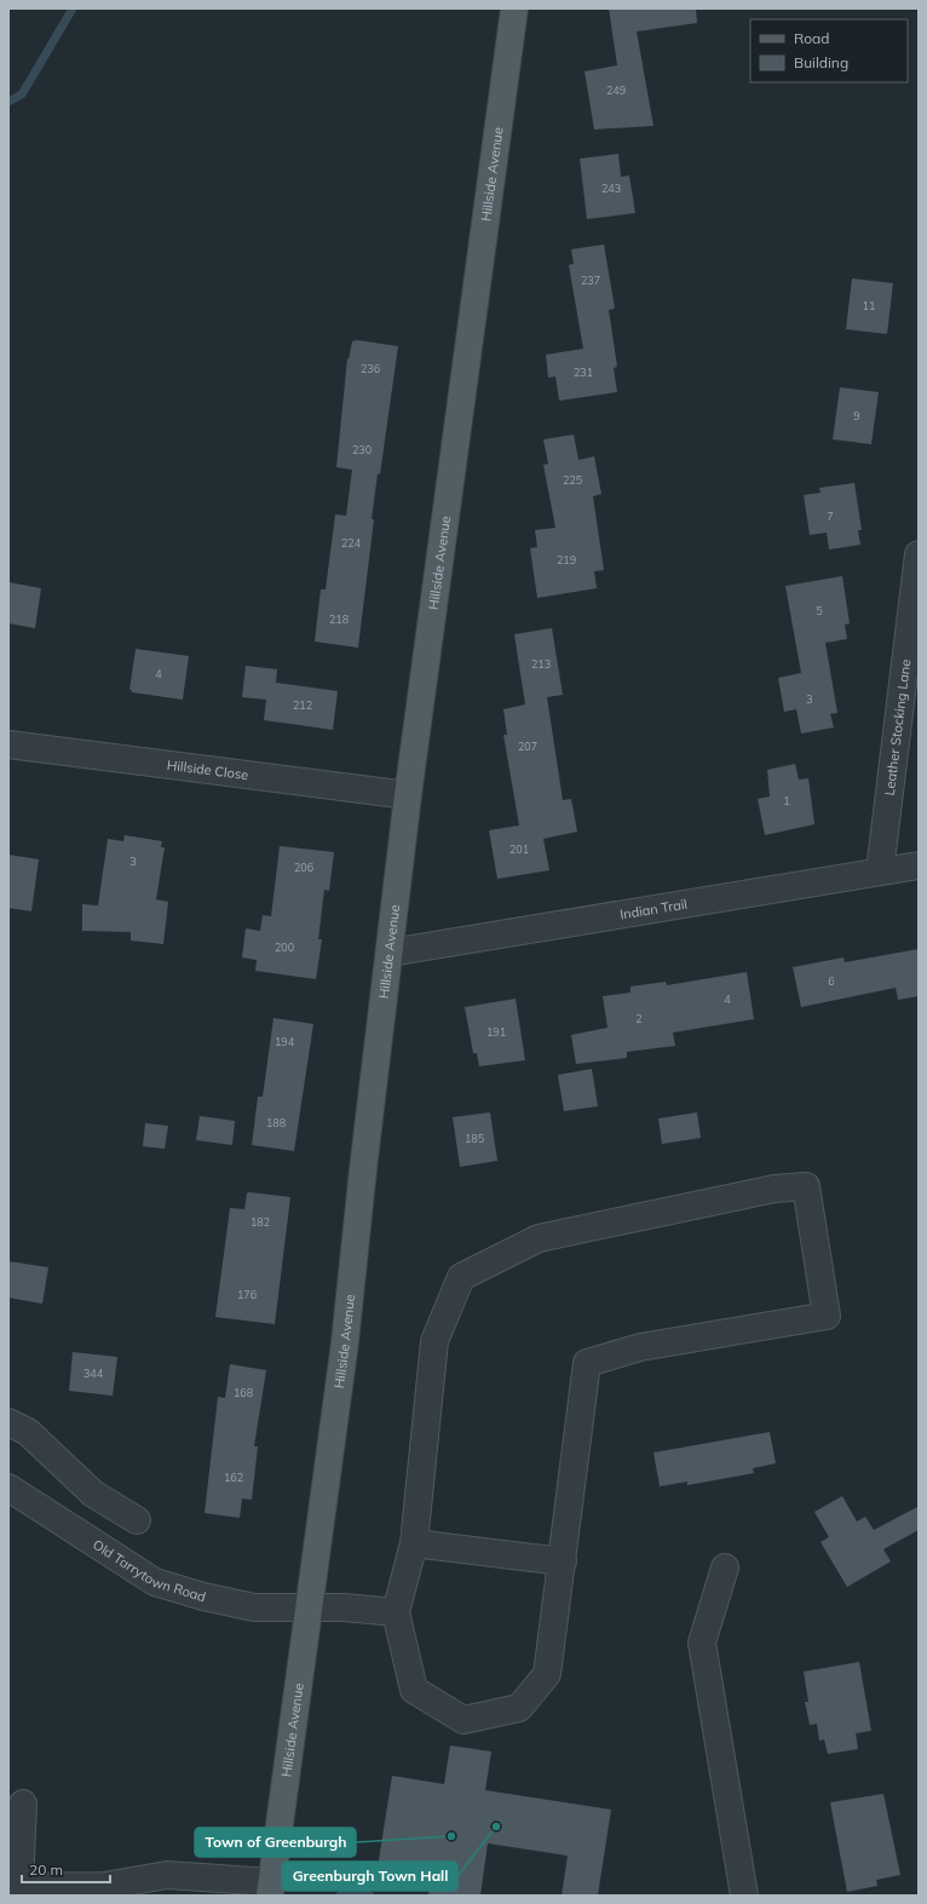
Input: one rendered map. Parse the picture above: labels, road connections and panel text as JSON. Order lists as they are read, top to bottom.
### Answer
{
  "streets": {
    "main road": ["Hillside Avenue"],
    "street": [
      "Leather Stocking Lane",
      "Hillside Close",
      "Indian Trail",
      "Old Tarrytown Road"
    ]
  },
  "crossings": [
    ["Hillside Avenue", "Hillside Close"],
    ["Hillside Avenue", "Indian Trail"],
    ["Hillside Avenue", "Old Tarrytown Road"],
    ["Leather Stocking Lane", "Indian Trail"]
  ],
  "places": ["Greenburgh Town Hall", "Town of Greenburgh"],
  "house_numbers": [
    "249",
    "243",
    "237",
    "11",
    "236",
    "231",
    "9",
    "230",
    "225",
    "7",
    "224",
    "219",
    "5",
    "218",
    "213",
    "4",
    "3",
    "212",
    "207",
    "1",
    "201",
    "3",
    "206",
    "200",
    "6",
    "4",
    "2",
    "191",
    "194",
    "188",
    "185",
    "182",
    "176",
    "344",
    "168",
    "162"
  ],
  "legend": ["Road", "Building"],
  "scale_bar": "20 m"
}
